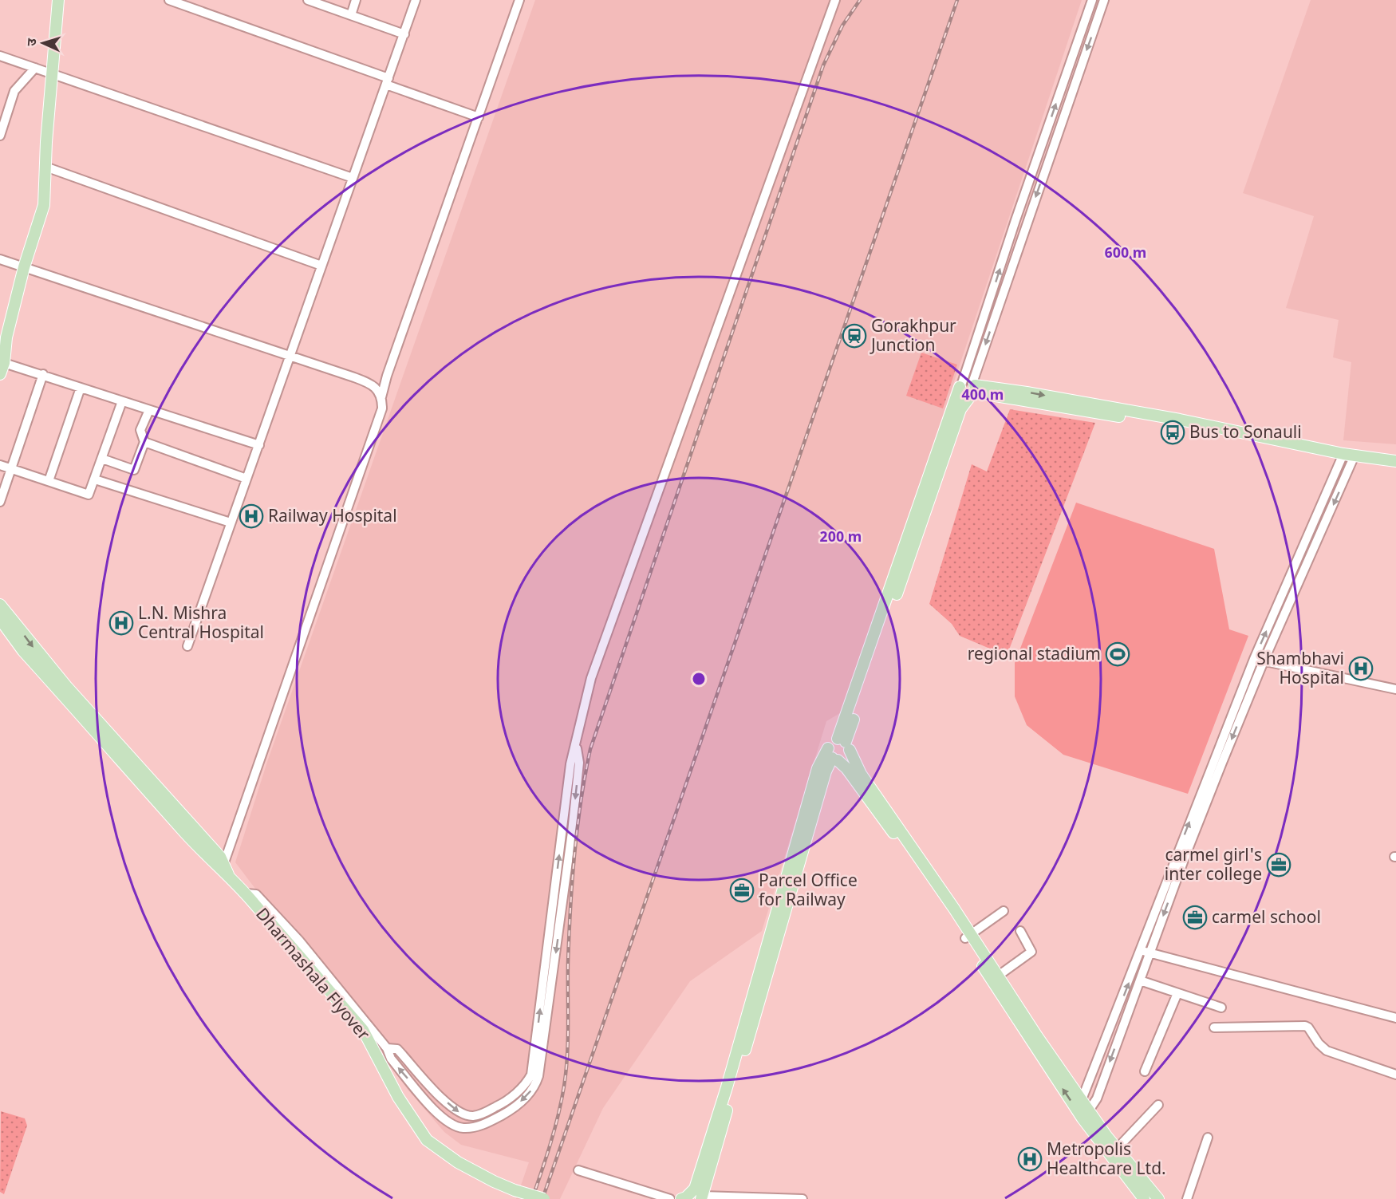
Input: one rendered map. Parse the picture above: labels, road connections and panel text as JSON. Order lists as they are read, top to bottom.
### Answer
{
  "streets": {
    "main road": ["Dharmashala Flyover"]
  },
  "places": {
    "station": ["Gorakhpur Junction"],
    "bus stop": ["Bus to Sonauli"],
    "hospital": [
      "Railway Hospital",
      "L.N. Mishra Central Hospital",
      "Shambhavi Hospital",
      "Metropolis Healthcare Ltd."
    ],
    "sports": ["regional stadium"],
    "office": ["carmel girl's inter college", "Parcel Office for Railway", "carmel school"]
  },
  "north": "left",
  "rings": ["600 m", "400 m", "200 m"]
}
